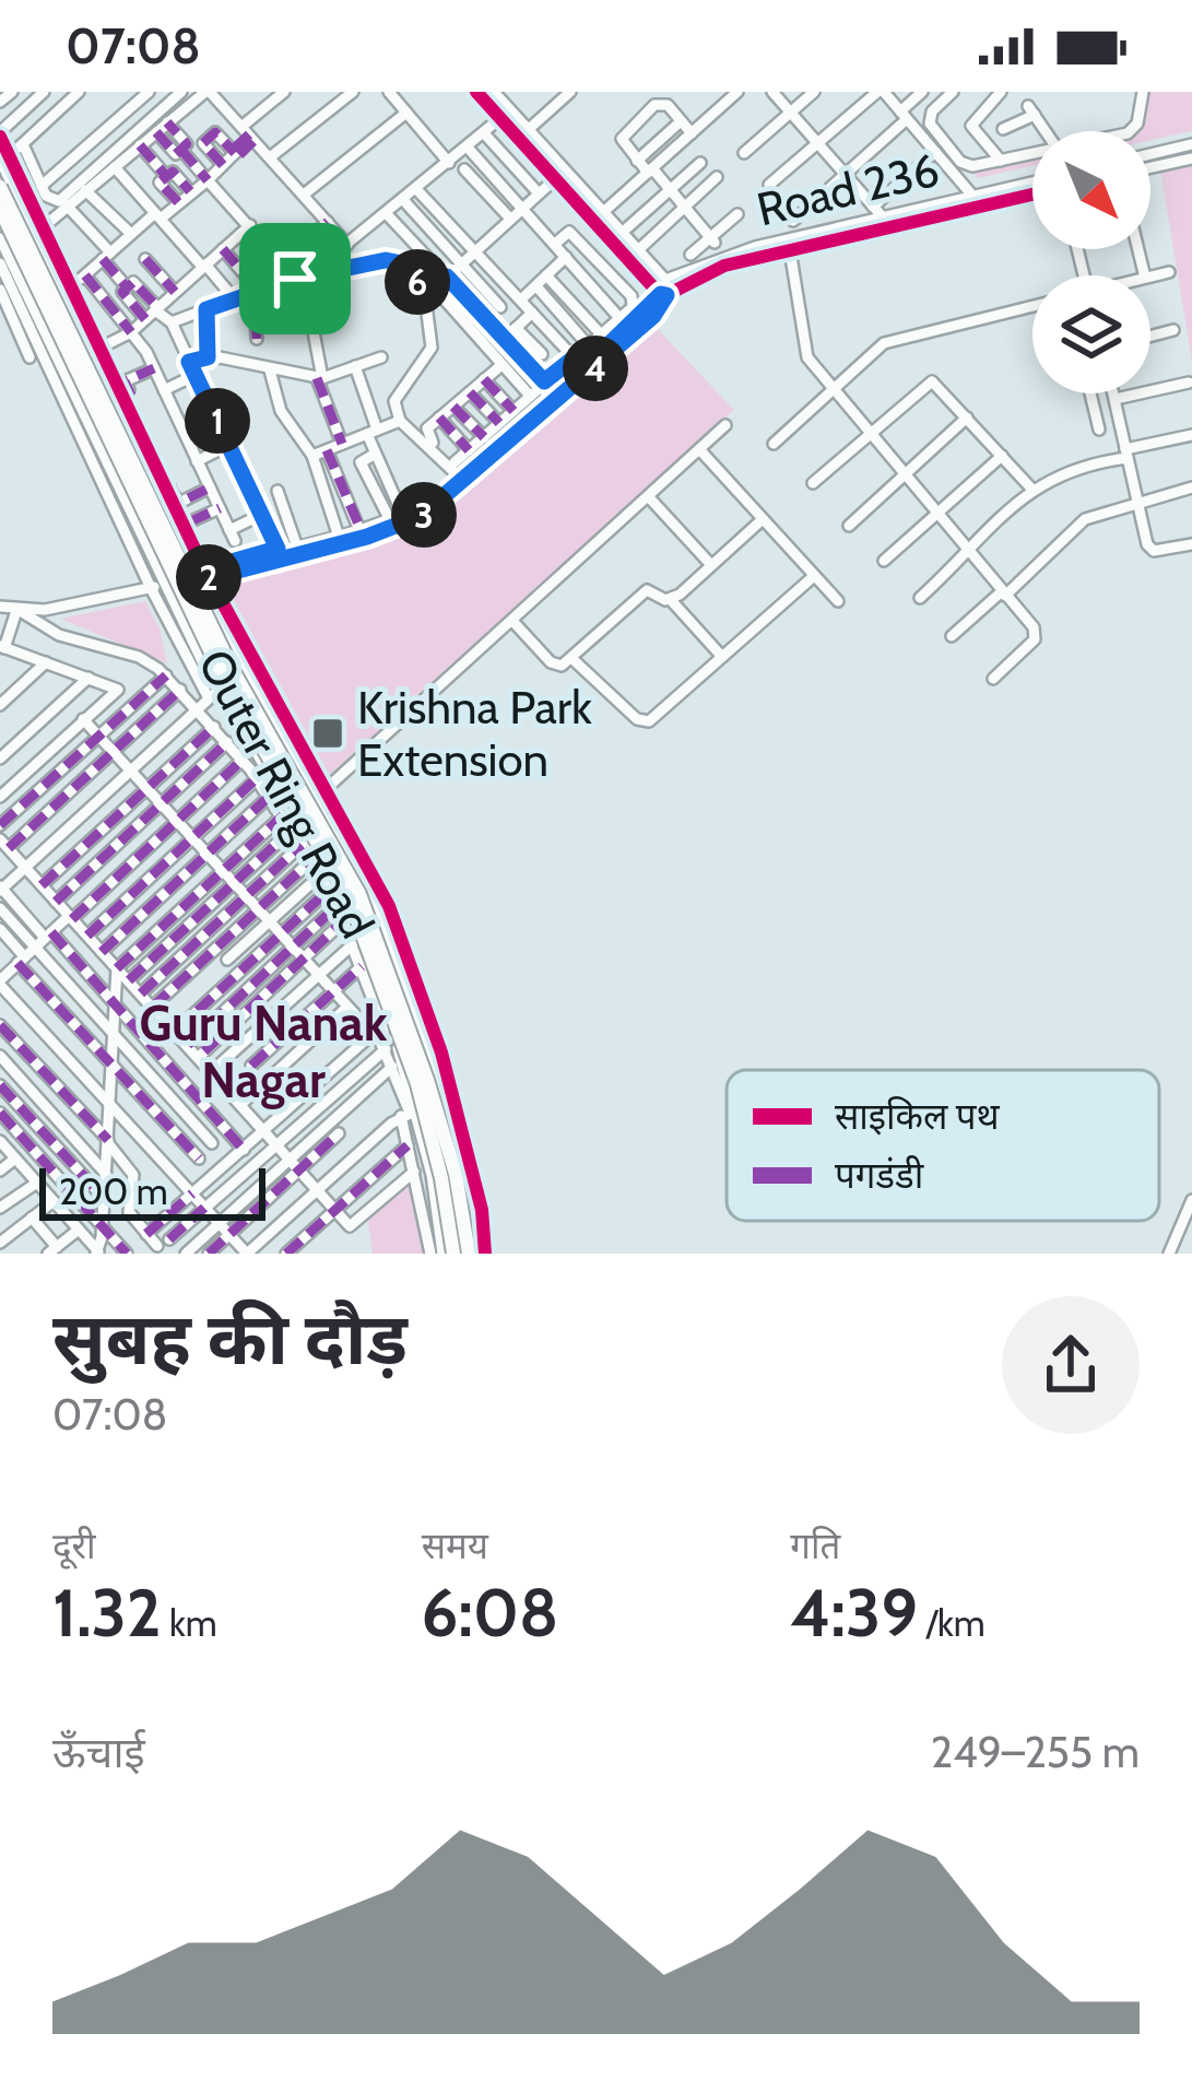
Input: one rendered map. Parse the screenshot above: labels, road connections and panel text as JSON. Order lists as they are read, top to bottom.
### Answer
{
  "streets": {
    "main road": ["Outer Ring Road"],
    "street": ["Road 236"]
  },
  "districts": ["Guru Nanak Nagar"],
  "places": {
    "transit": ["Krishna Park Extension"]
  },
  "legend": ["साइकिल पथ", "पगडंडी"],
  "scale_bar": "200 m",
  "north": "bottom right",
  "page": {
    "status": "07:08",
    "pins": [
      "6",
      "4",
      "1",
      "3",
      "2"
    ],
    "scale": "200 m",
    "heading": ["सुबह की दौड़", "07:08"],
    "stats": [
      ["दूरी", "1.32 km"],
      ["समय", "6:08"],
      ["गति", "4:39 /km"]
    ],
    "chart": ["ऊँचाई", "249–255 m"]
  }
}
